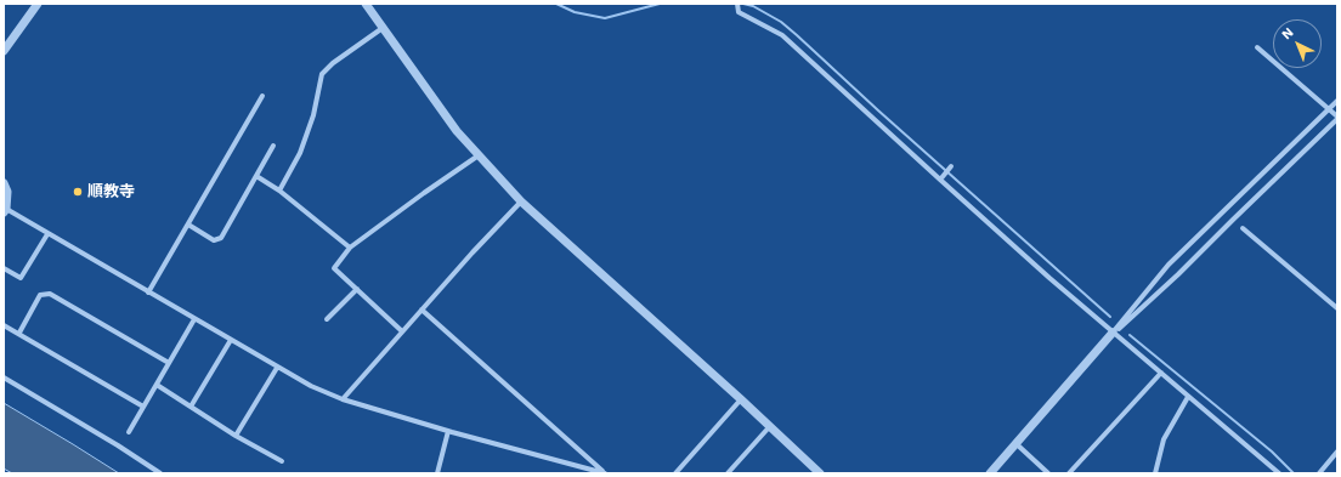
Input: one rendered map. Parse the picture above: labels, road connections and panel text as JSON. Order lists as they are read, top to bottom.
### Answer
{
  "places": ["順教寺"],
  "north": "top left"
}
